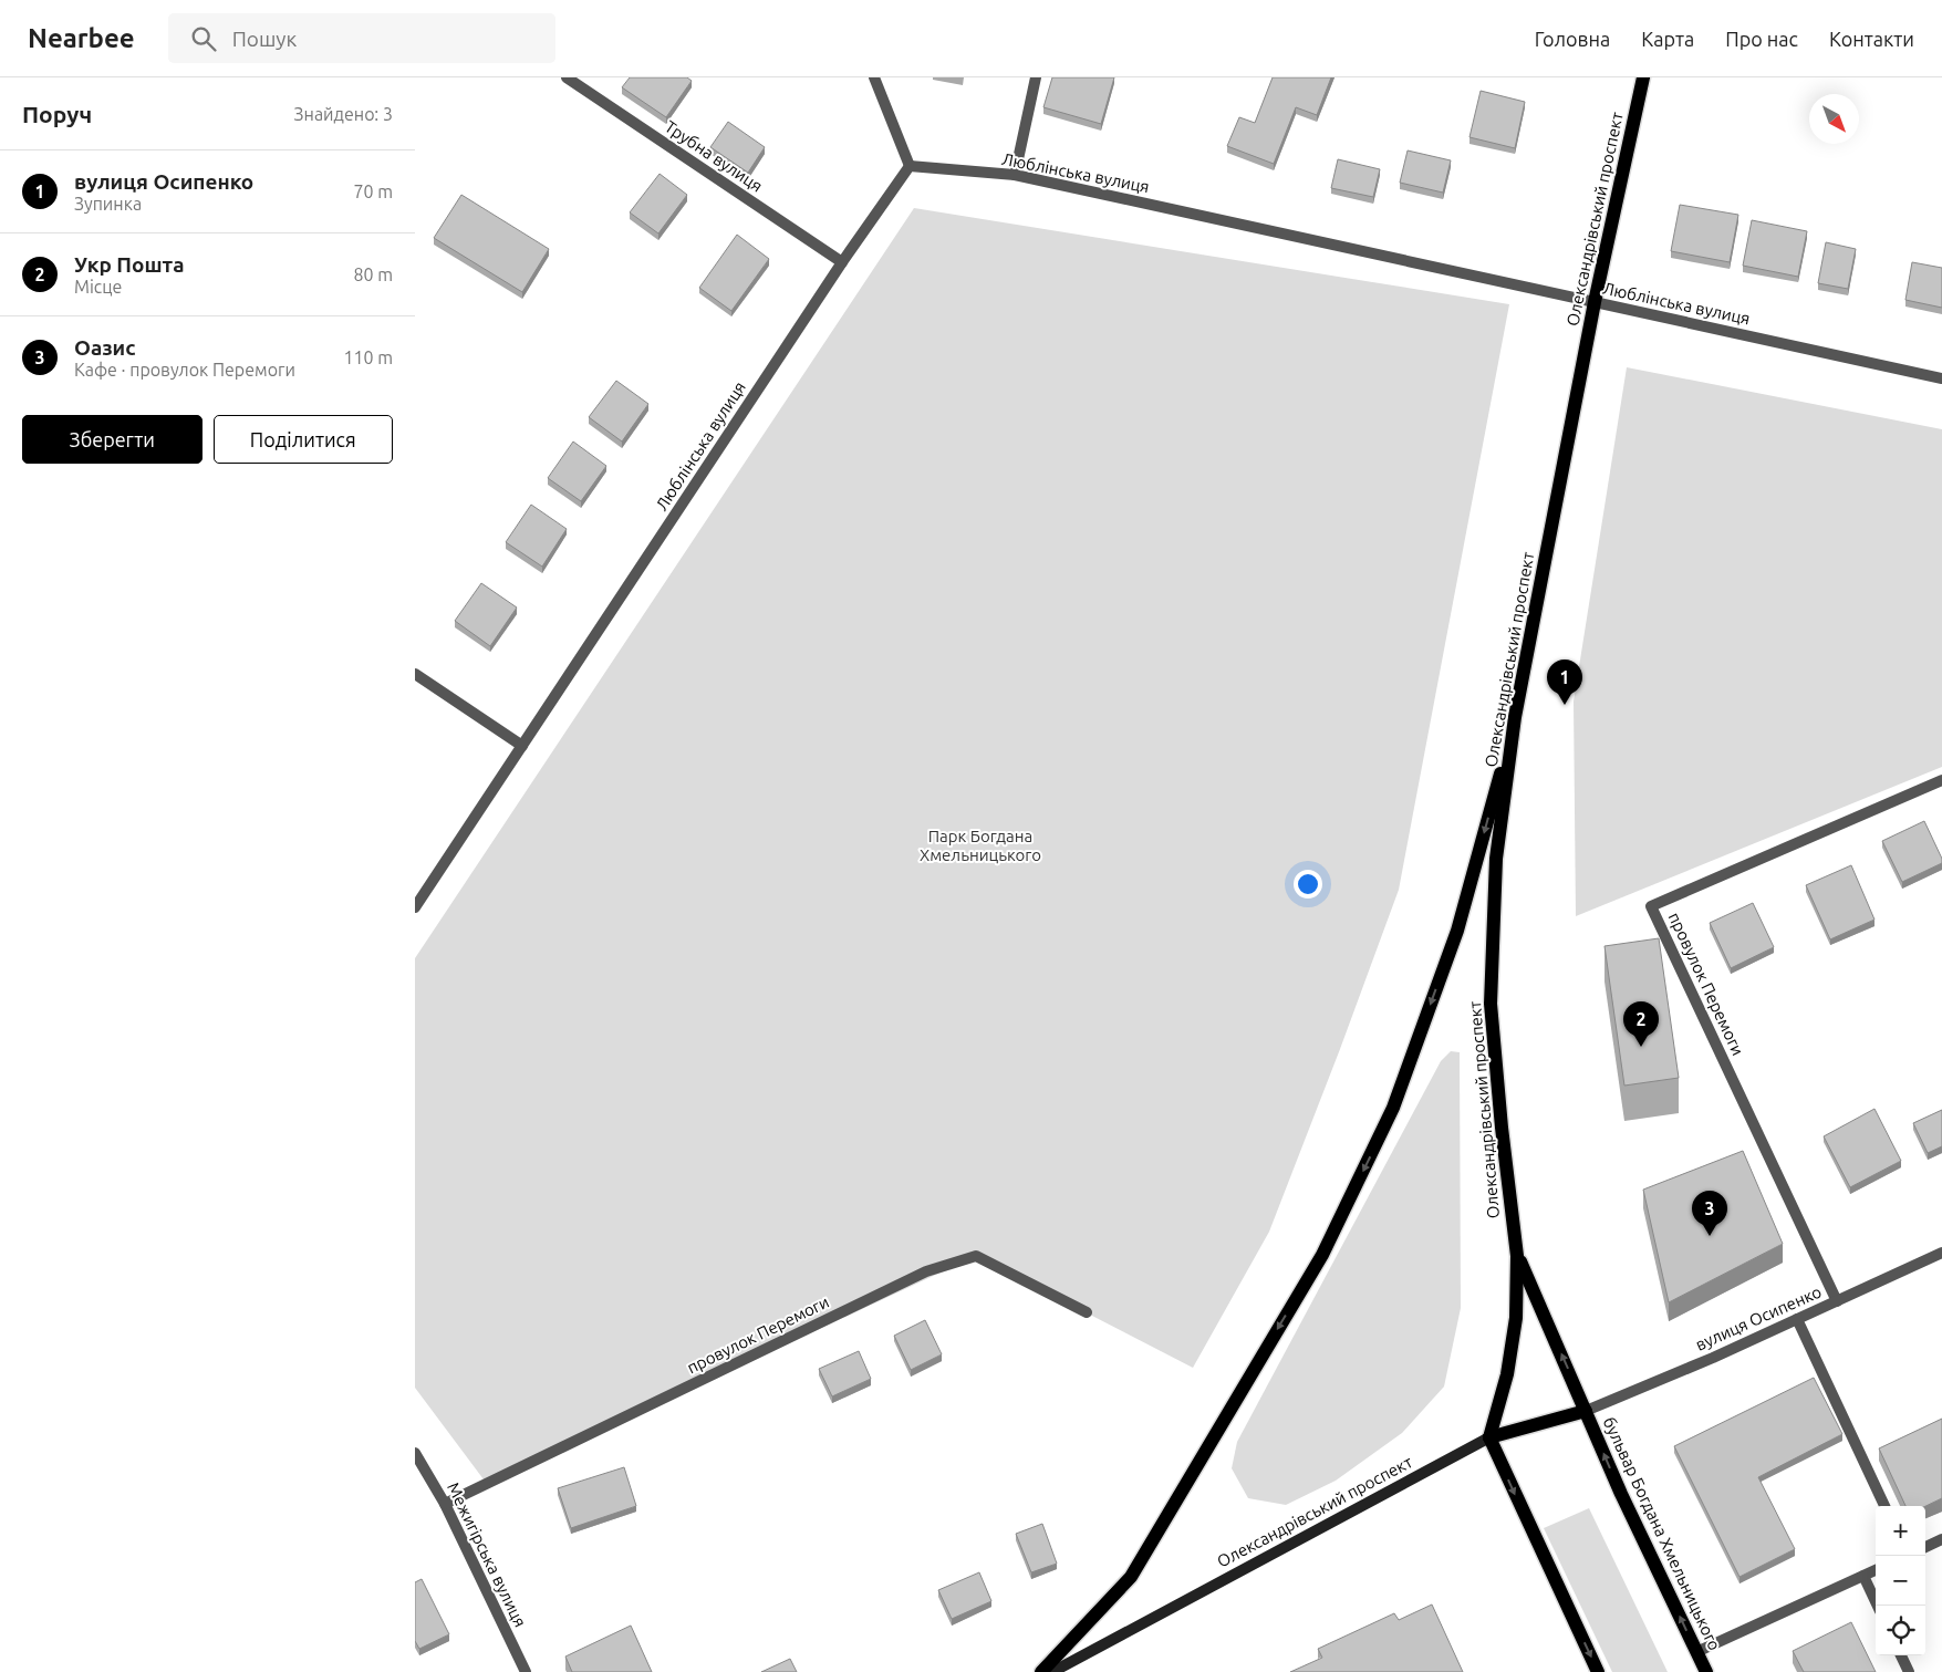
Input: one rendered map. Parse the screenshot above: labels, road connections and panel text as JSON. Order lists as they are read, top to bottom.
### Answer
{
  "streets": {
    "main road": ["Олександрівський проспект", "бульвар Богдана Хмельницького"],
    "street": [
      "Трубна вулиця",
      "Люблінська вулиця",
      "провулок Перемоги",
      "вулиця Осипенко",
      "Межигірська вулиця"
    ]
  },
  "crossings": [
    ["Трубна вулиця", "Люблінська вулиця"],
    ["Люблінська вулиця", "Олександрівський проспект"],
    ["Олександрівський проспект", "вулиця Осипенко"],
    ["Олександрівський проспект", "бульвар Богдана Хмельницького"],
    ["провулок Перемоги", "вулиця Осипенко"],
    ["провулок Перемоги", "Межигірська вулиця"],
    ["вулиця Осипенко", "бульвар Богдана Хмельницького"]
  ],
  "parks": ["Парк Богдана Хмельницького"],
  "north": "bottom right",
  "page": {
    "header": "Nearbee",
    "search": "Пошук",
    "nav": [
      "Головна",
      "Карта",
      "Про нас",
      "Контакти"
    ],
    "heading": ["Поруч", "Знайдено: 3"],
    "list": [
      {
        "mark": "1",
        "name": "вулиця Осипенко",
        "note": "Зупинка",
        "value": "70 m"
      },
      {
        "mark": "2",
        "name": "Укр Пошта",
        "note": "Місце",
        "value": "80 m"
      },
      {
        "mark": "3",
        "name": "Оазис",
        "note": "Кафе · провулок Перемоги",
        "value": "110 m"
      }
    ],
    "buttons": ["Зберегти", "Поділитися"],
    "pins": ["1", "2", "3"],
    "map_buttons": ["+", "−"]
  }
}
